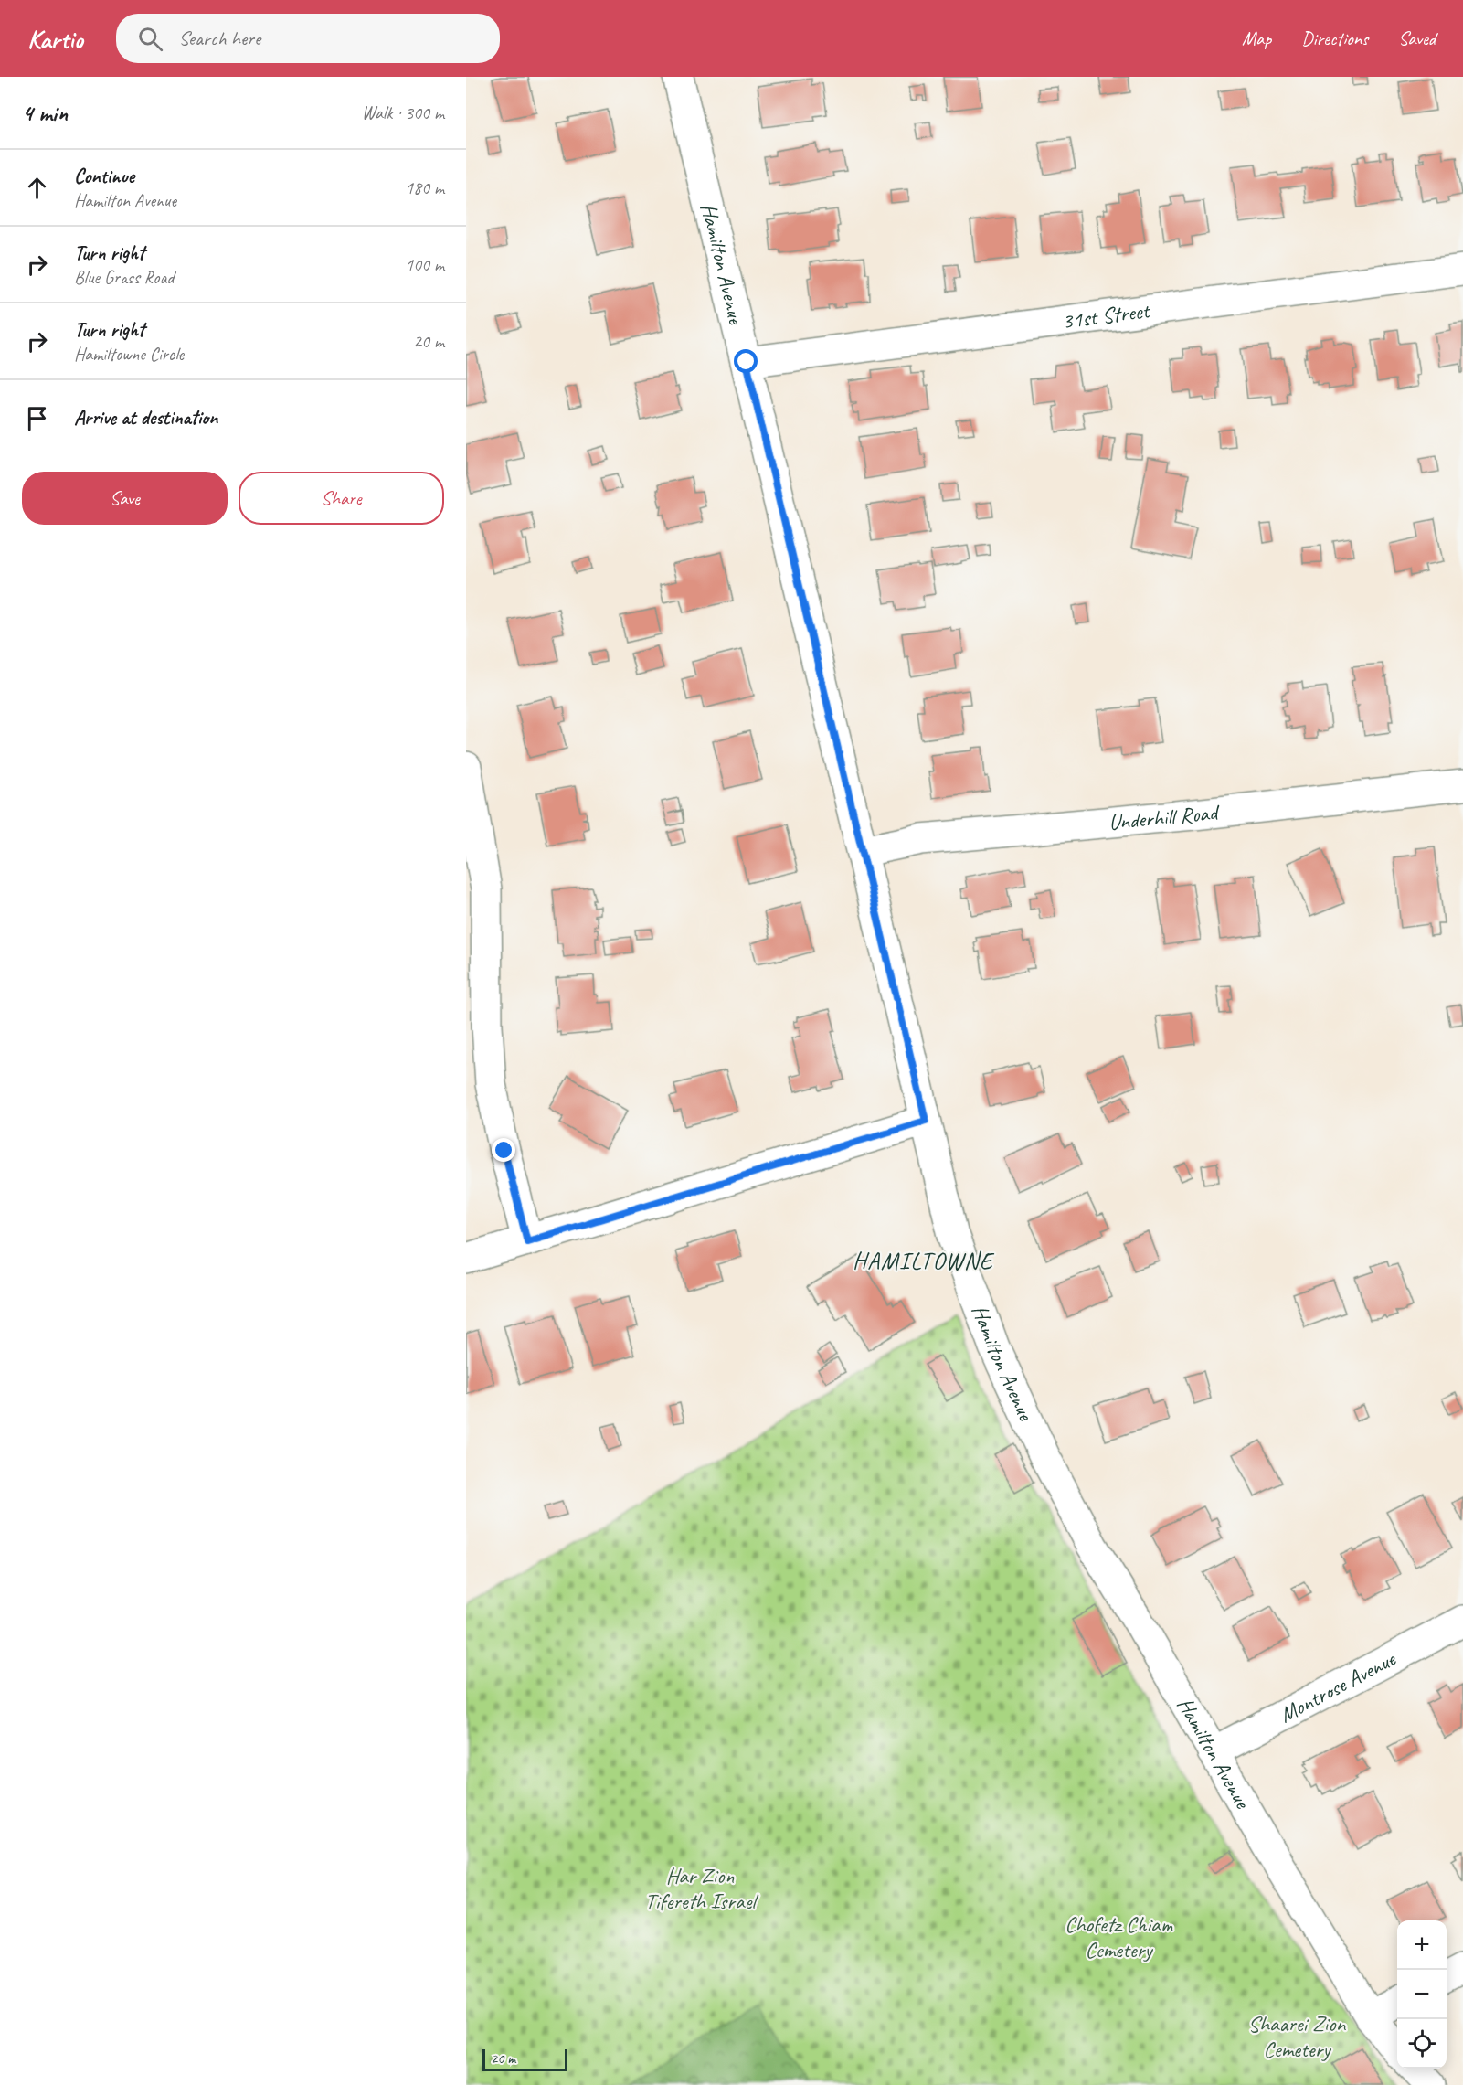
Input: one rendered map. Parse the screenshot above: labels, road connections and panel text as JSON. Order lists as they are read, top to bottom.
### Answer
{
  "streets": {
    "street": [
      "Hamilton Avenue",
      "31st Street",
      "Underhill Road",
      "Montrose Avenue"
    ]
  },
  "crossings": [
    ["Hamilton Avenue", "31st Street"],
    ["Hamilton Avenue", "Underhill Road"],
    ["Hamilton Avenue", "Montrose Avenue"]
  ],
  "districts": ["HAMILTOWNE"],
  "parks": ["Har Zion Tifereth Israel", "Chofetz Chiam Cemetery", "Shaarei Zion Cemetery"],
  "scale_bar": "20 m",
  "page": {
    "header": "Kartio",
    "search": "Search here",
    "nav": ["Map", "Directions", "Saved"],
    "heading": ["4 min", "Walk · 300 m"],
    "list": [
      ["Continue", "Hamilton Avenue", "180 m"],
      ["Turn right", "Blue Grass Road", "100 m"],
      ["Turn right", "Hamiltowne Circle", "20 m"],
      "Arrive at destination"
    ],
    "buttons": ["Save", "Share"],
    "map_buttons": ["+", "−"],
    "scale": "20 m"
  }
}
